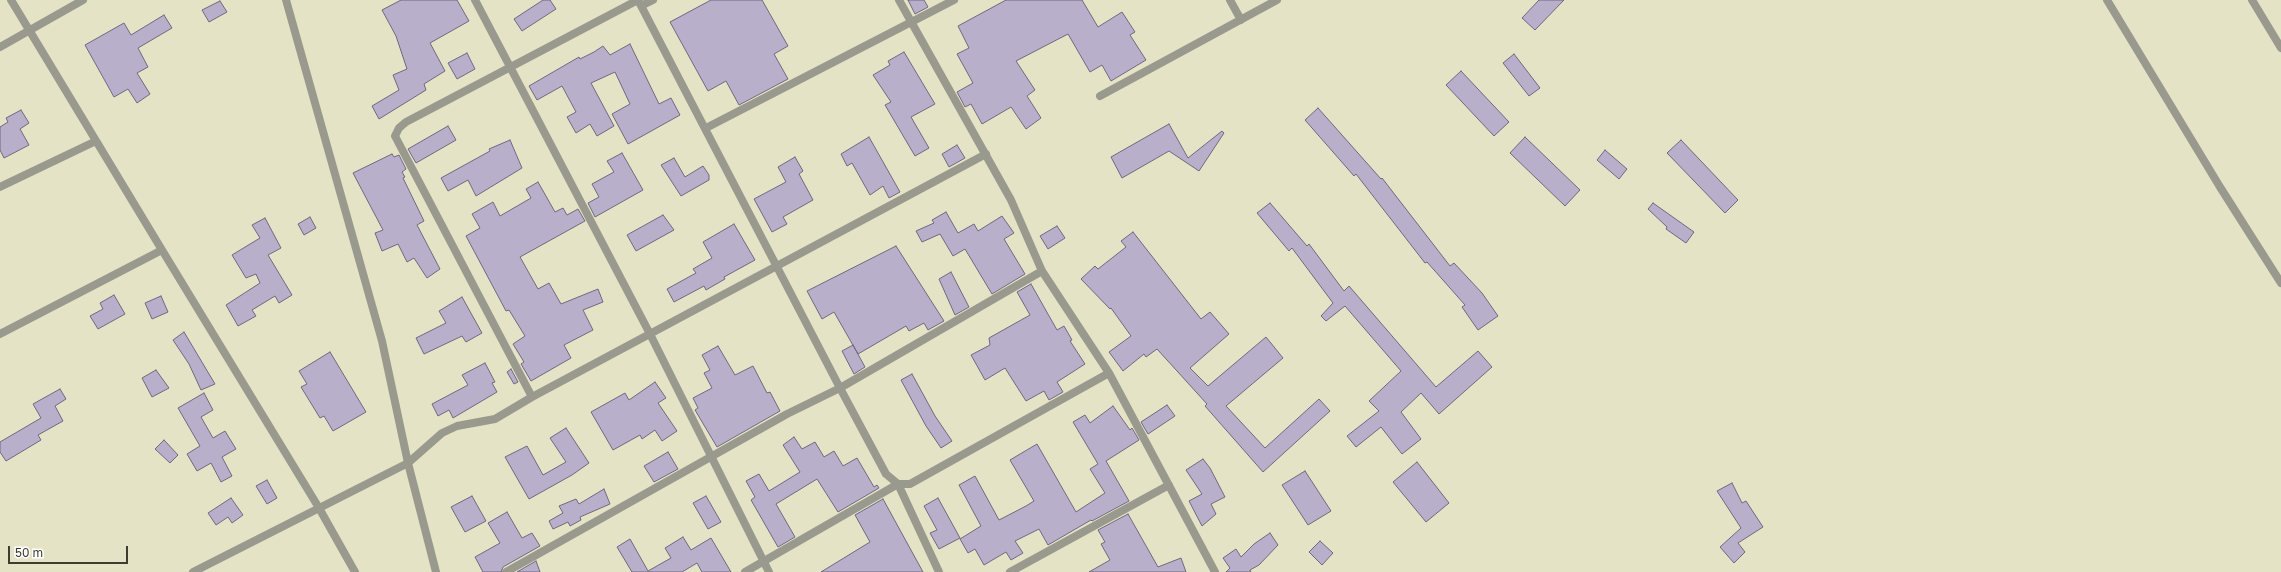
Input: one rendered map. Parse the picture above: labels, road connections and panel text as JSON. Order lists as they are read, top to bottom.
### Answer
{
  "scale_bar": "50 m"
}
